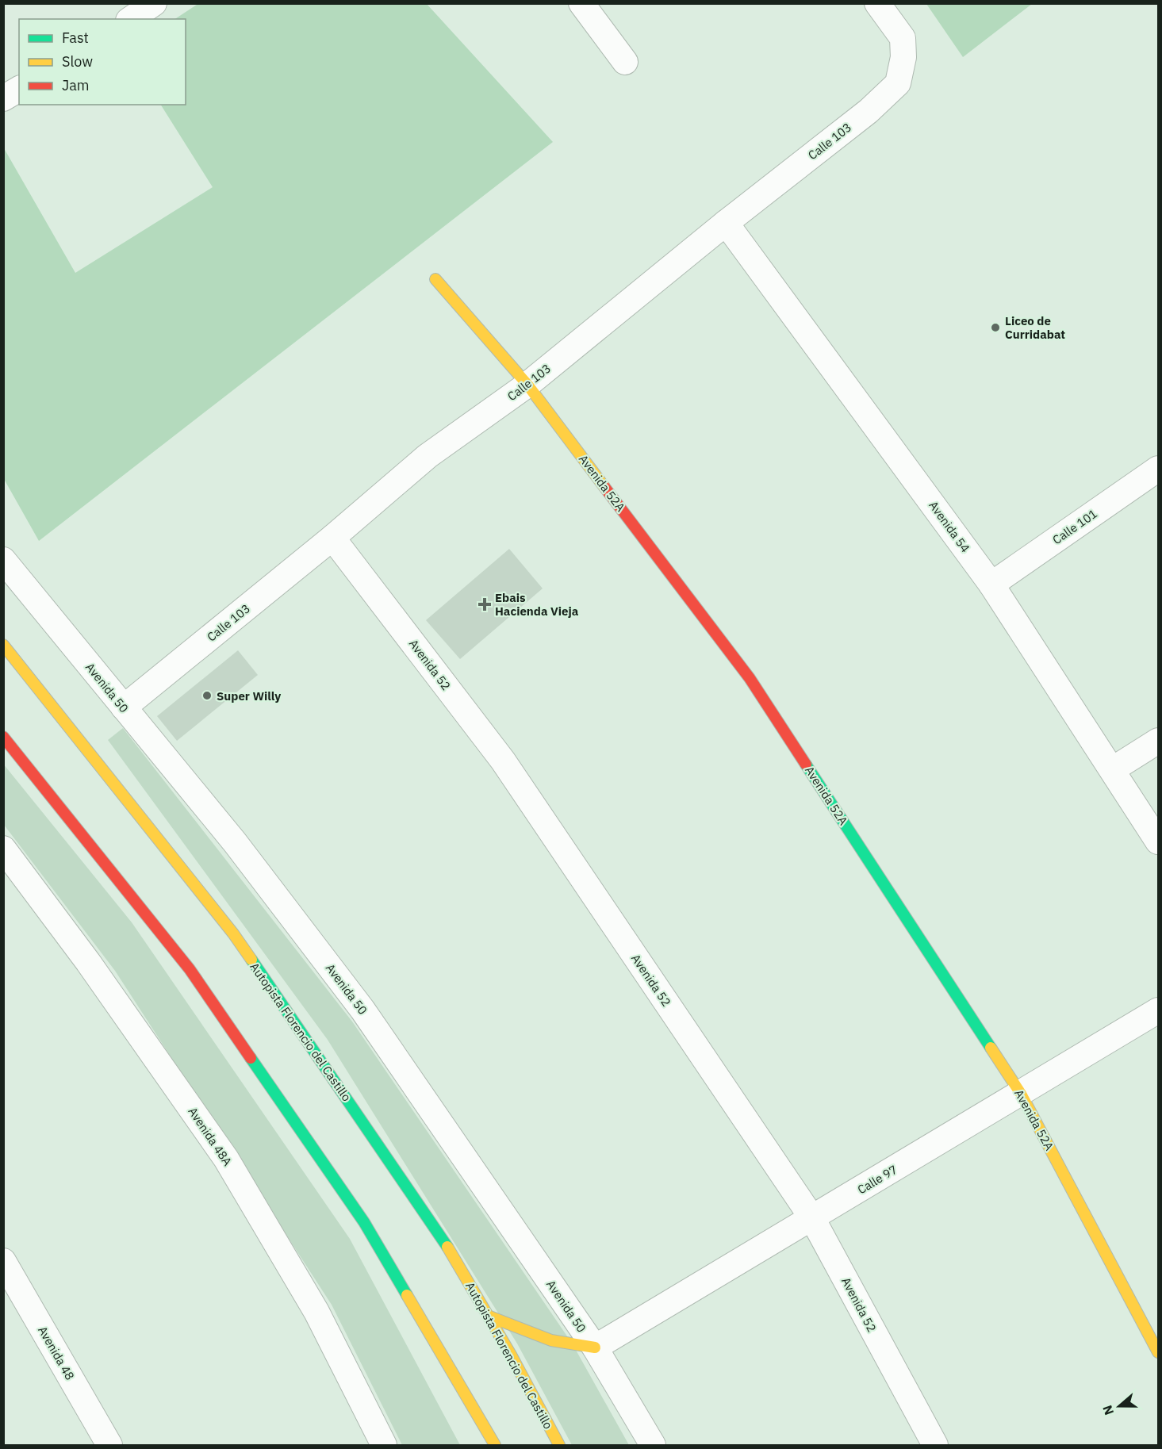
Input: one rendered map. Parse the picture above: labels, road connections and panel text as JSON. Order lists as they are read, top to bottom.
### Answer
{
  "streets": {
    "main road": ["Avenida 52A", "Autopista Florencio del Castillo"],
    "street": [
      "Calle 103",
      "Avenida 54",
      "Calle 101",
      "Avenida 52",
      "Avenida 50",
      "Avenida 48A",
      "Calle 97",
      "Avenida 48"
    ]
  },
  "crossings": [
    ["Calle 103", "Avenida 52A"],
    ["Calle 103", "Avenida 54"],
    ["Calle 103", "Avenida 52"],
    ["Calle 103", "Avenida 50"],
    ["Avenida 52A", "Calle 97"],
    ["Avenida 54", "Calle 101"],
    ["Avenida 52", "Calle 97"],
    ["Avenida 50", "Calle 97"]
  ],
  "places": {
    "other": ["Liceo de Curridabat", "Super Willy"],
    "health": ["Ebais Hacienda Vieja"]
  },
  "legend": ["Fast", "Slow", "Jam"],
  "north": "left"
}
